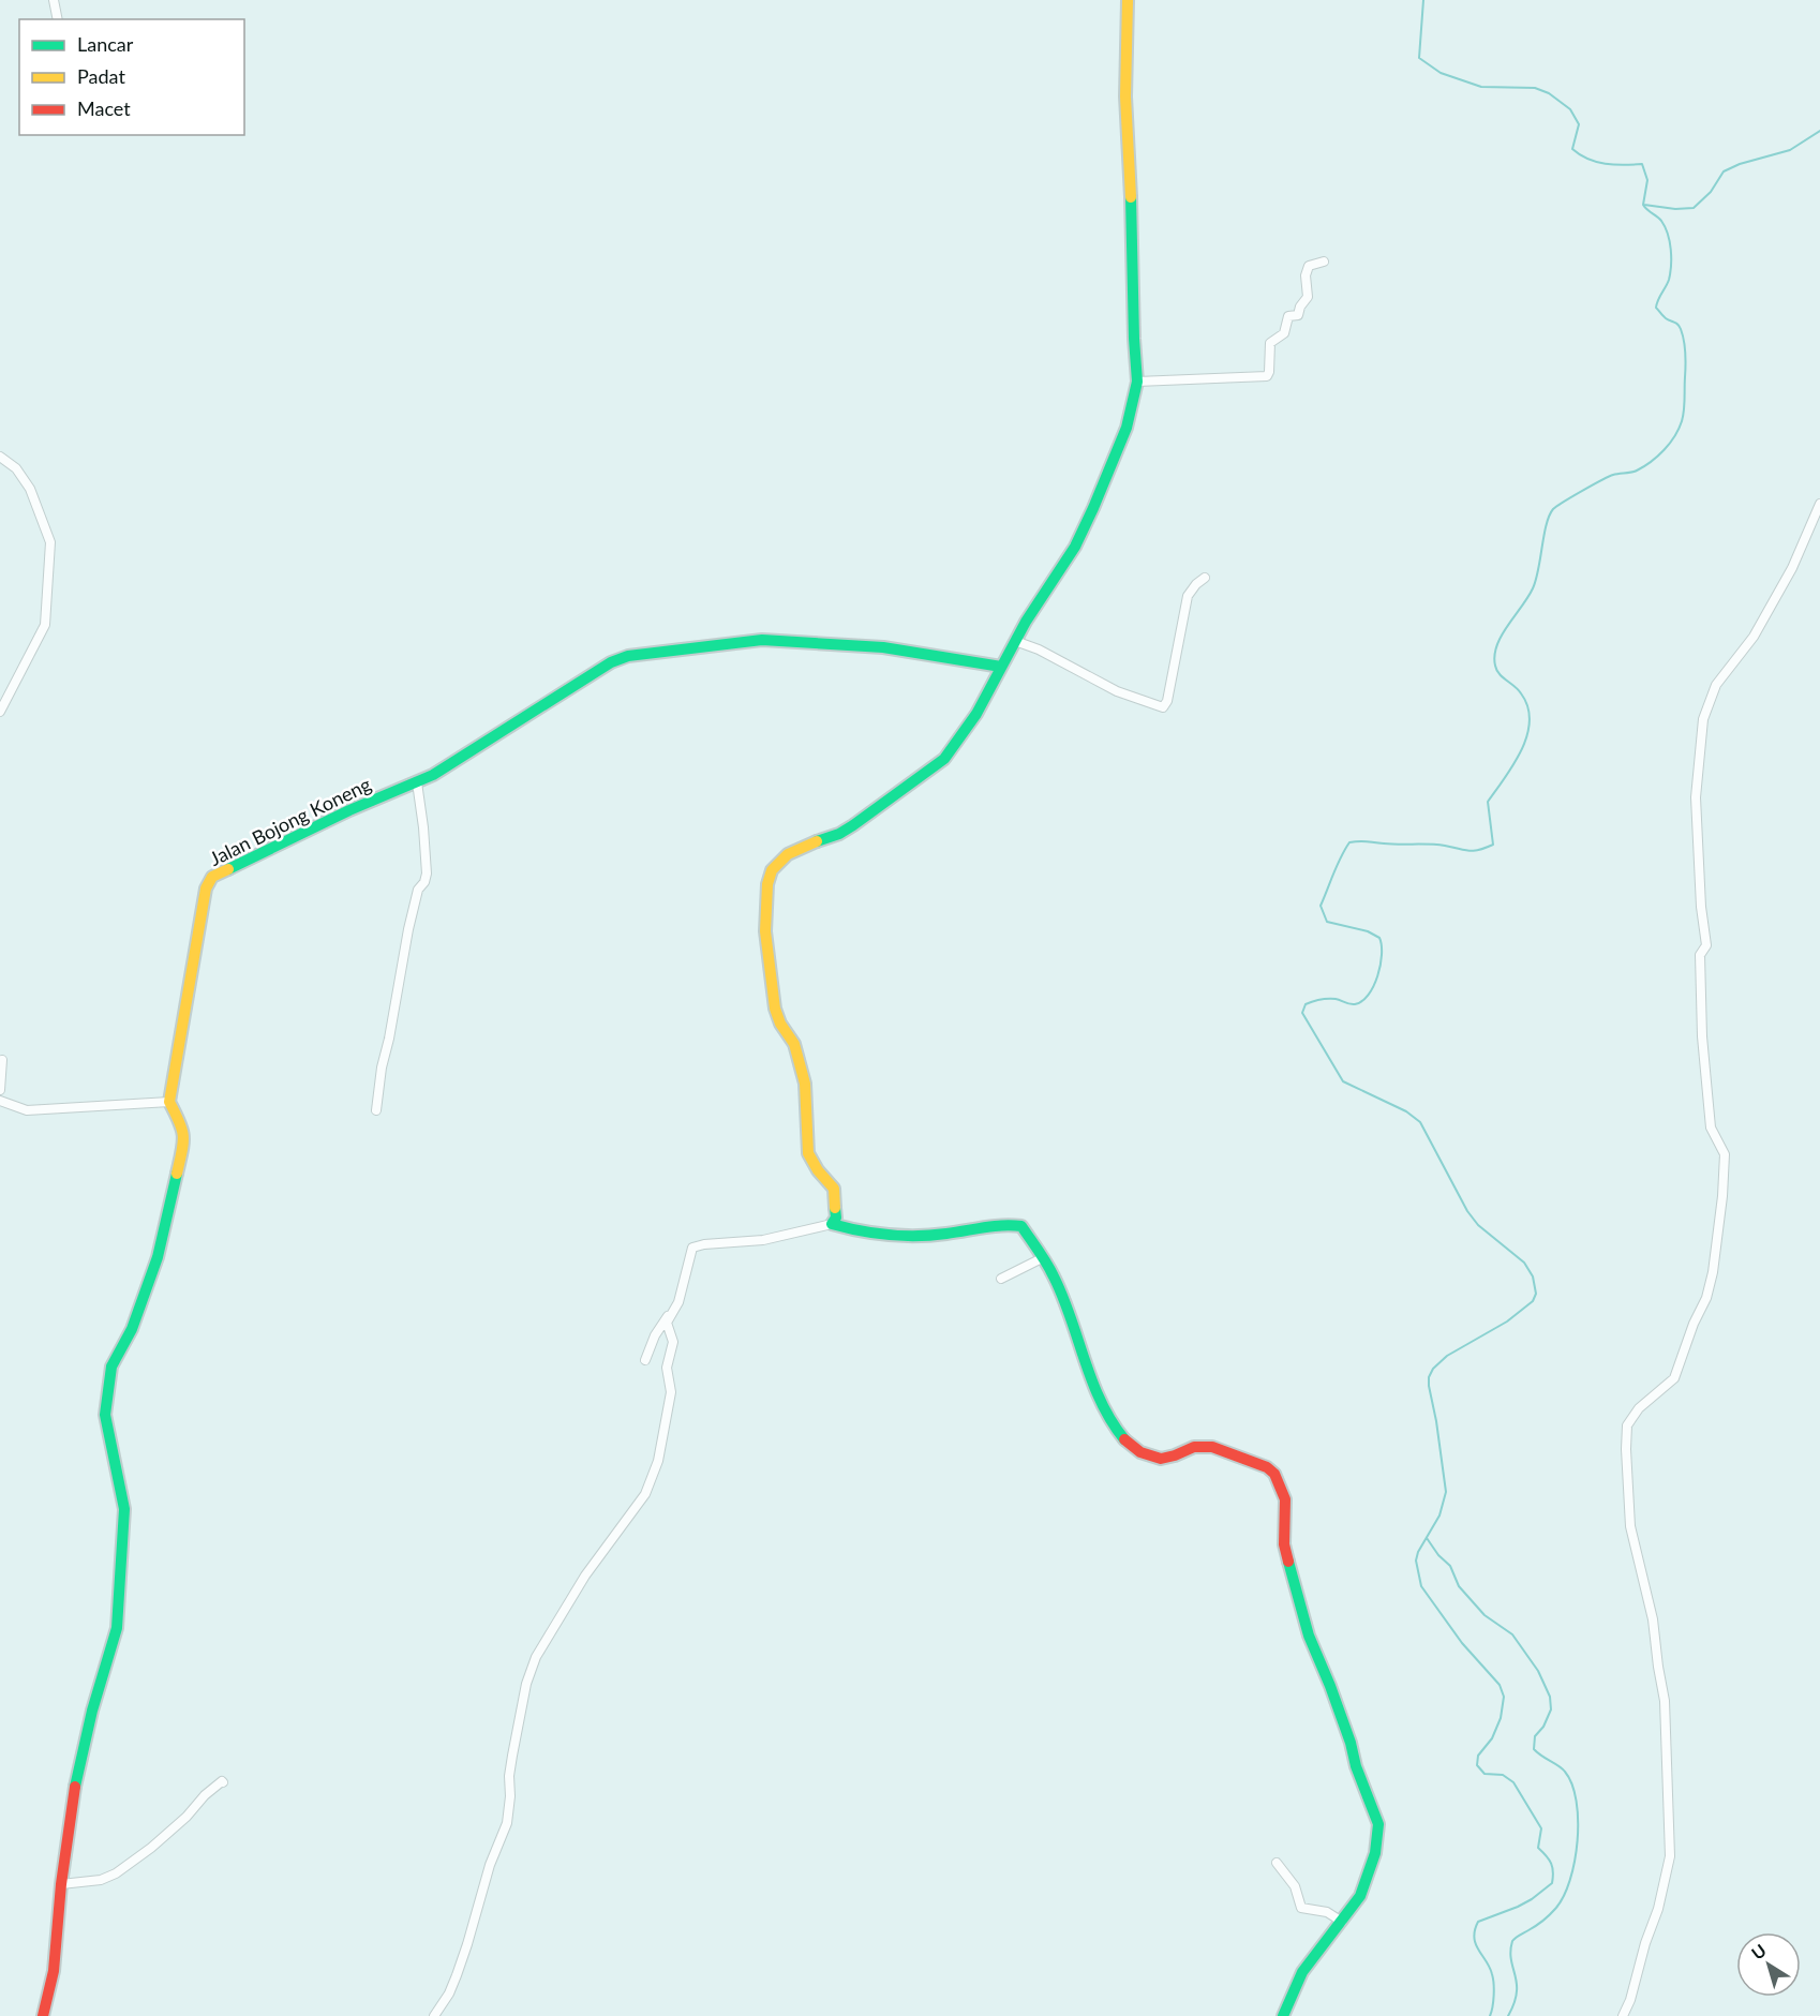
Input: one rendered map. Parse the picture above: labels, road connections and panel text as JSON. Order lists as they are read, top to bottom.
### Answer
{
  "streets": {
    "street": ["Jalan Bojong Koneng"]
  },
  "legend": ["Lancar", "Padat", "Macet"],
  "north": "top left"
}
